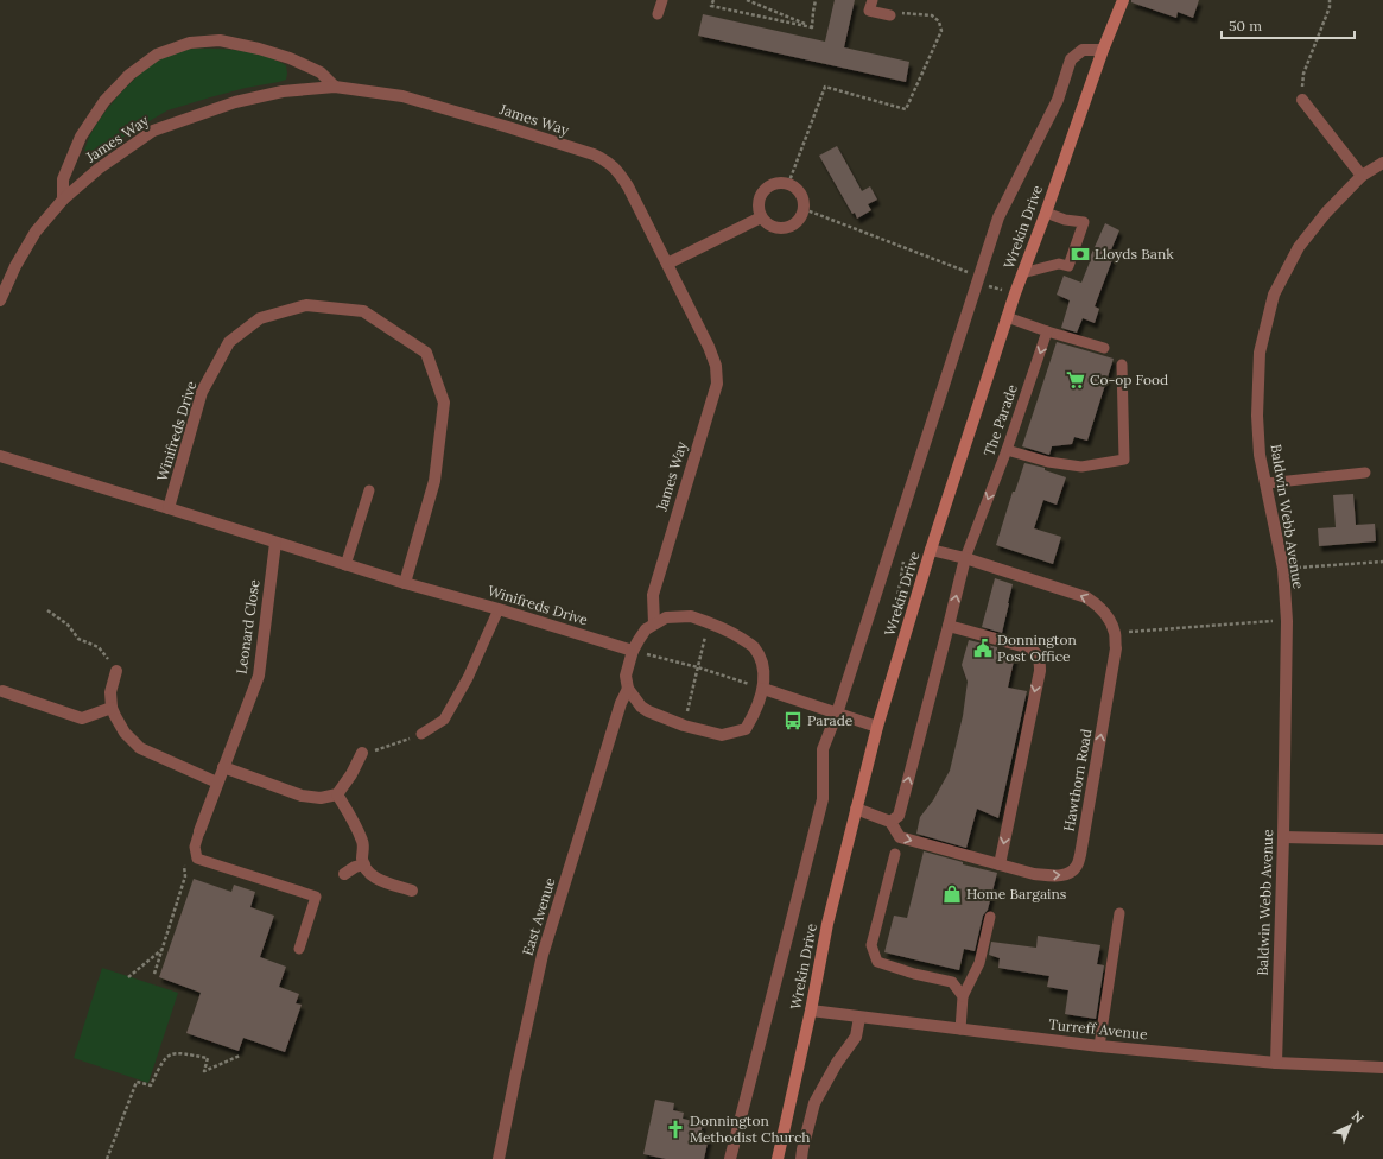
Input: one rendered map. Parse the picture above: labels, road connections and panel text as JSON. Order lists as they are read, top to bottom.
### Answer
{
  "streets": {
    "street": [
      "James Way",
      "Wrekin Drive",
      "The Parade",
      "Winifreds Drive",
      "Baldwin Webb Avenue",
      "Leonard Close",
      "Hawthorn Road",
      "East Avenue",
      "Turreff Avenue"
    ]
  },
  "crossings": [
    ["Wrekin Drive", "Hawthorn Road"],
    ["Wrekin Drive", "Turreff Avenue"],
    ["The Parade", "Hawthorn Road"],
    ["Winifreds Drive", "Leonard Close"],
    ["Baldwin Webb Avenue", "Turreff Avenue"]
  ],
  "places": {
    "bank": ["Lloyds Bank"],
    "supermarket": ["Co-op Food"],
    "public building": ["Donnington Post Office"],
    "bus stop": ["Parade"],
    "shop": ["Home Bargains"],
    "church": ["Donnington Methodist Church"]
  },
  "scale_bar": "50 m",
  "north": "top right"
}
